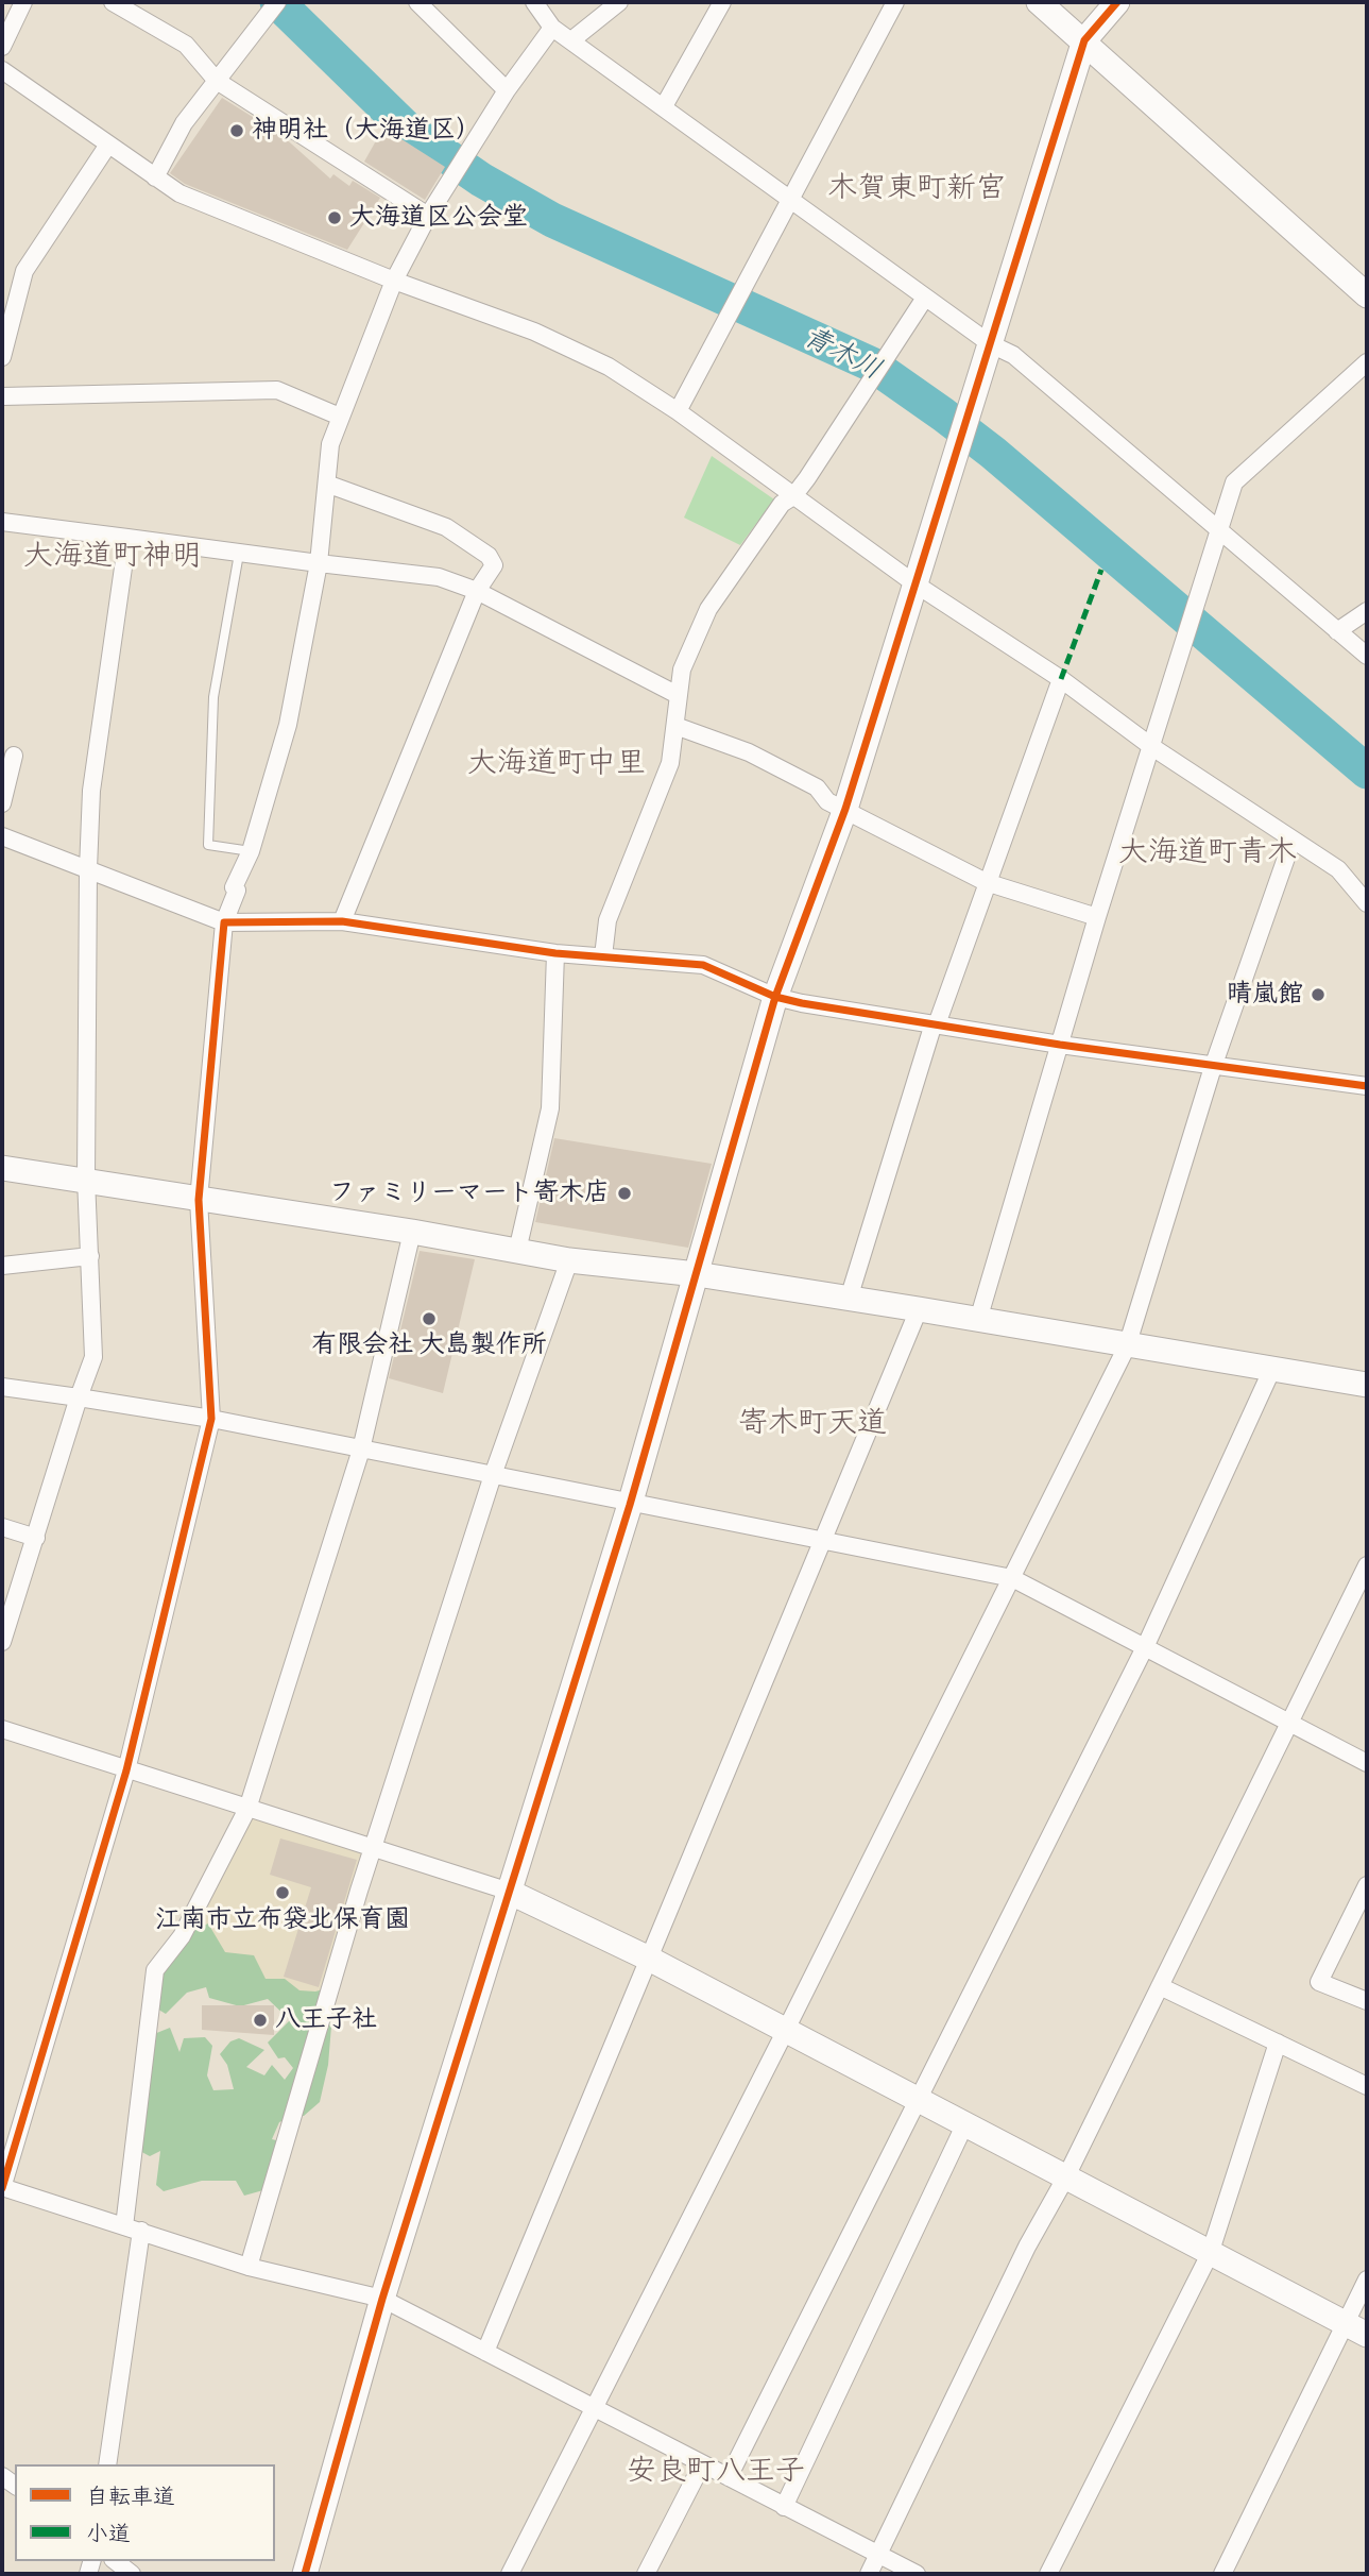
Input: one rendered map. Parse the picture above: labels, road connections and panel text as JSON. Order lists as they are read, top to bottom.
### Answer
{
  "districts": [
    "木賀東町新宮",
    "大海道町神明",
    "大海道町中里",
    "大海道町青木",
    "寄木町天道",
    "安良町八王子"
  ],
  "water": ["青木川"],
  "places": [
    "神明社（大海道区）",
    "大海道区公会堂",
    "晴嵐館",
    "ファミリーマート寄木店",
    "有限会社 大島製作所",
    "江南市立布袋北保育園",
    "八王子社"
  ],
  "legend": ["自転車道", "小道"]
}
